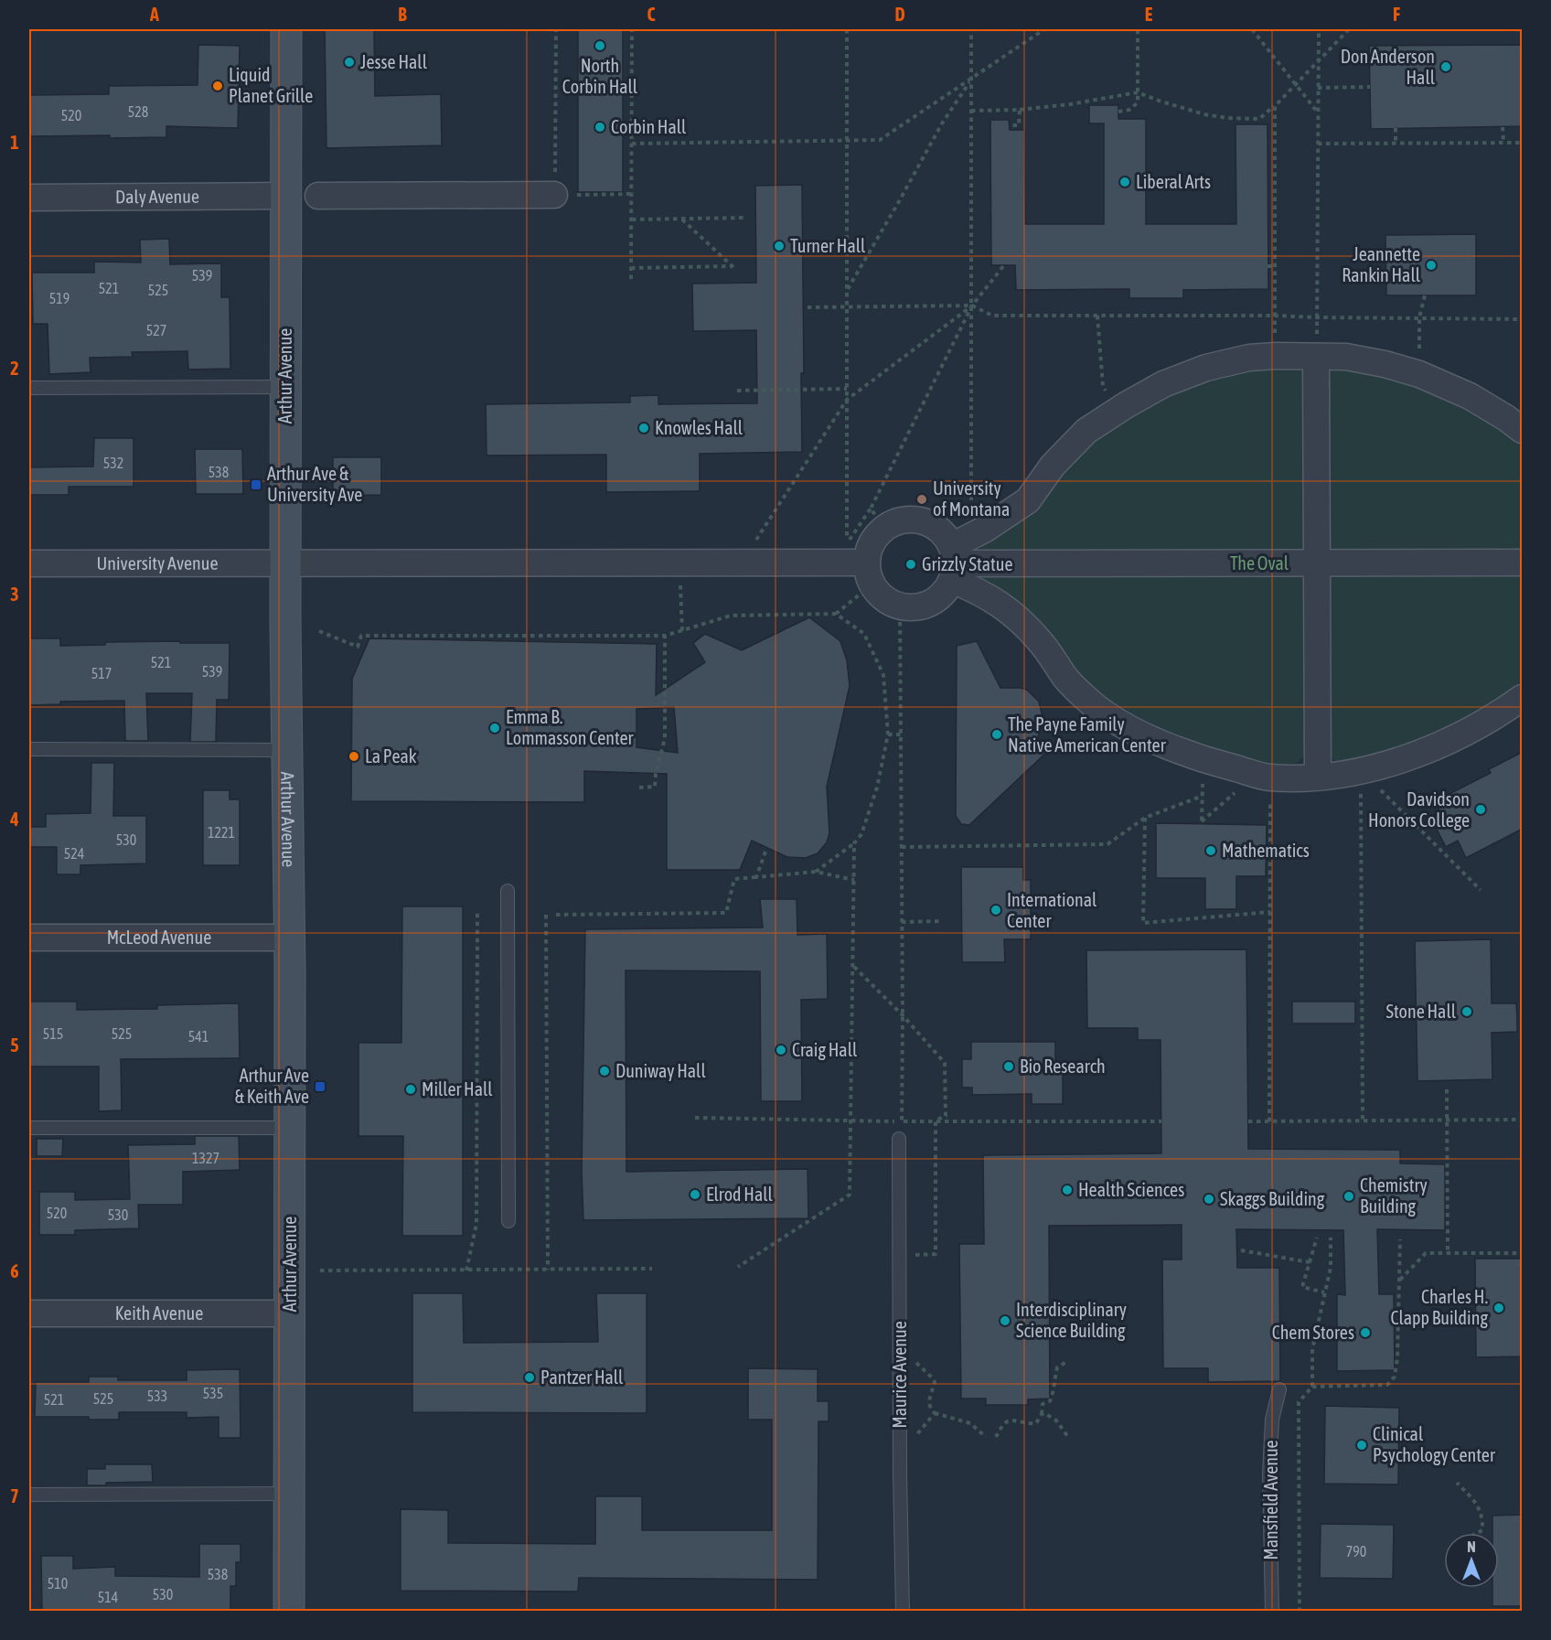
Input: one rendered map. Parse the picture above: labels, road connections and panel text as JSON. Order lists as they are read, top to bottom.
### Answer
{
  "streets": {
    "street": [
      "Daly Avenue",
      "Arthur Avenue",
      "University Avenue",
      "McLeod Avenue",
      "Keith Avenue"
    ],
    "lane": ["Maurice Avenue", "Mansfield Avenue"]
  },
  "crossings": [
    ["Daly Avenue", "Arthur Avenue"],
    ["Arthur Avenue", "University Avenue"],
    ["Arthur Avenue", "McLeod Avenue"],
    ["Arthur Avenue", "Keith Avenue"]
  ],
  "parks": ["The Oval"],
  "places": {
    "other": [
      "North Corbin Hall",
      "Jesse Hall",
      "Don Anderson Hall",
      "Liquid Planet Grille",
      "Corbin Hall",
      "Liberal Arts",
      "Turner Hall",
      "Jeannette Rankin Hall",
      "Knowles Hall",
      "University of Montana",
      "Grizzly Statue",
      "Emma B. Lommasson Center",
      "The Payne Family Native American Center",
      "La Peak",
      "Davidson Honors College",
      "Mathematics",
      "International Center",
      "Stone Hall",
      "Craig Hall",
      "Bio Research",
      "Duniway Hall",
      "Miller Hall",
      "Health Sciences",
      "Elrod Hall",
      "Chemistry Building",
      "Skaggs Building",
      "Charles H. Clapp Building",
      "Interdisciplinary Science Building",
      "Chem Stores",
      "Pantzer Hall",
      "Clinical Psychology Center"
    ],
    "transit": ["Arthur Ave & University Ave", "Arthur Ave & Keith Ave"]
  },
  "house_numbers": [
    "528",
    "520",
    "539",
    "521",
    "525",
    "519",
    "527",
    "532",
    "538",
    "521",
    "539",
    "517",
    "1221",
    "530",
    "524",
    "515",
    "525",
    "541",
    "1327",
    "520",
    "530",
    "535",
    "533",
    "525",
    "521",
    "790",
    "538",
    "510",
    "530",
    "514"
  ],
  "north": "top",
  "grid": {
    "columns": [
      "A",
      "B",
      "C",
      "D",
      "E",
      "F"
    ],
    "rows": [
      "1",
      "2",
      "3",
      "4",
      "5",
      "6",
      "7"
    ]
  }
}
